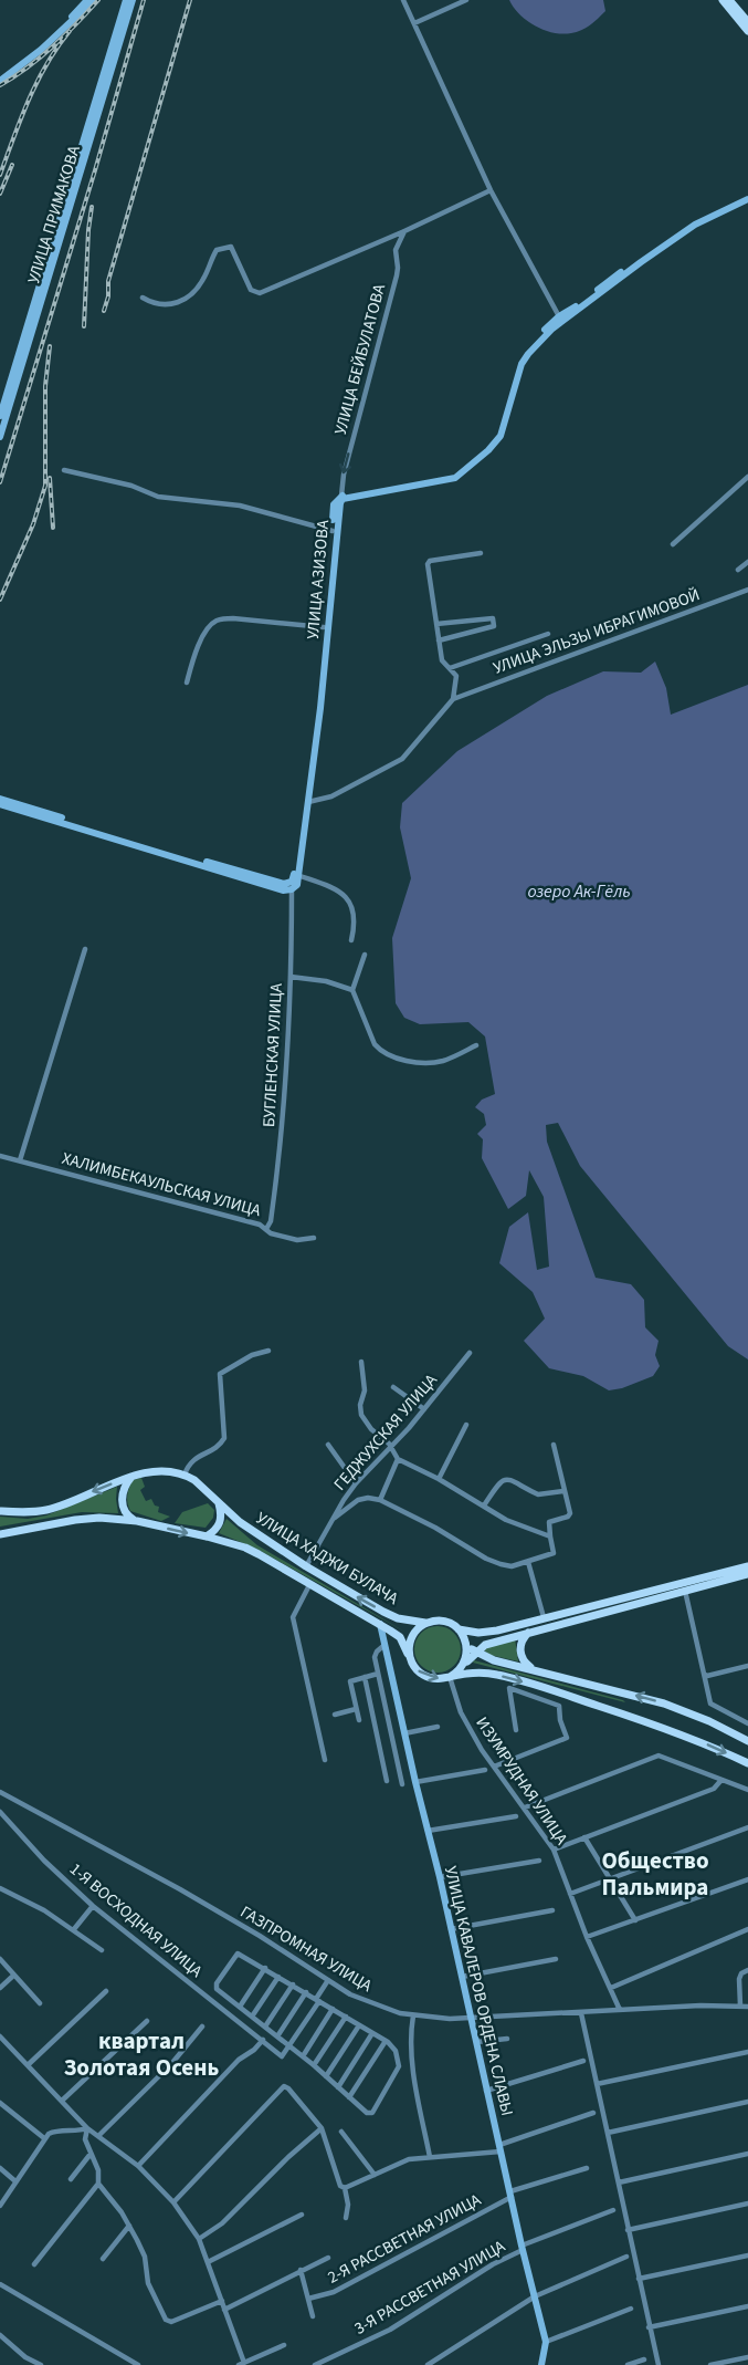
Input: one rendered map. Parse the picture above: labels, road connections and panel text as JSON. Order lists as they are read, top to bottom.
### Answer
{
  "streets": {
    "main road": [
      "УЛИЦА ПРИМАКОВА",
      "УЛИЦА АЗИЗОВА",
      "УЛИЦА ХАДЖИ БУЛАЧА",
      "УЛИЦА КАВАЛЕРОВ ОРДЕНА СЛАВЫ"
    ],
    "street": [
      "УЛИЦА БЕЙБУЛАТОВА",
      "УЛИЦА ЭЛЬЗЫ ИБРАГИМОВОЙ",
      "БУГЛЕНСКАЯ УЛИЦА",
      "ХАЛИМБЕКАУЛЬСКАЯ УЛИЦА",
      "ГЕДЖУХСКАЯ УЛИЦА",
      "ИЗУМРУДНАЯ УЛИЦА",
      "1-Я ВОСХОДНАЯ УЛИЦА",
      "ГАЗПРОМНАЯ УЛИЦА",
      "2-Я РАССВЕТНАЯ УЛИЦА",
      "3-Я РАССВЕТНАЯ УЛИЦА"
    ]
  },
  "crossings": [
    ["УЛИЦА БЕЙБУЛАТОВА", "УЛИЦА АЗИЗОВА"],
    ["УЛИЦА АЗИЗОВА", "БУГЛЕНСКАЯ УЛИЦА"],
    ["БУГЛЕНСКАЯ УЛИЦА", "ХАЛИМБЕКАУЛЬСКАЯ УЛИЦА"],
    ["ГЕДЖУХСКАЯ УЛИЦА", "УЛИЦА ХАДЖИ БУЛАЧА"],
    ["УЛИЦА ХАДЖИ БУЛАЧА", "ИЗУМРУДНАЯ УЛИЦА"],
    ["УЛИЦА ХАДЖИ БУЛАЧА", "УЛИЦА КАВАЛЕРОВ ОРДЕНА СЛАВЫ"],
    ["ИЗУМРУДНАЯ УЛИЦА", "ГАЗПРОМНАЯ УЛИЦА"],
    ["ГАЗПРОМНАЯ УЛИЦА", "УЛИЦА КАВАЛЕРОВ ОРДЕНА СЛАВЫ"],
    ["УЛИЦА КАВАЛЕРОВ ОРДЕНА СЛАВЫ", "2-Я РАССВЕТНАЯ УЛИЦА"],
    ["УЛИЦА КАВАЛЕРОВ ОРДЕНА СЛАВЫ", "3-Я РАССВЕТНАЯ УЛИЦА"]
  ],
  "one_way": ["УЛИЦА БЕЙБУЛАТОВА"],
  "districts": ["Общество Пальмира", "квартал Золотая Осень"],
  "water": ["озеро Ак-Гёль"]
}
